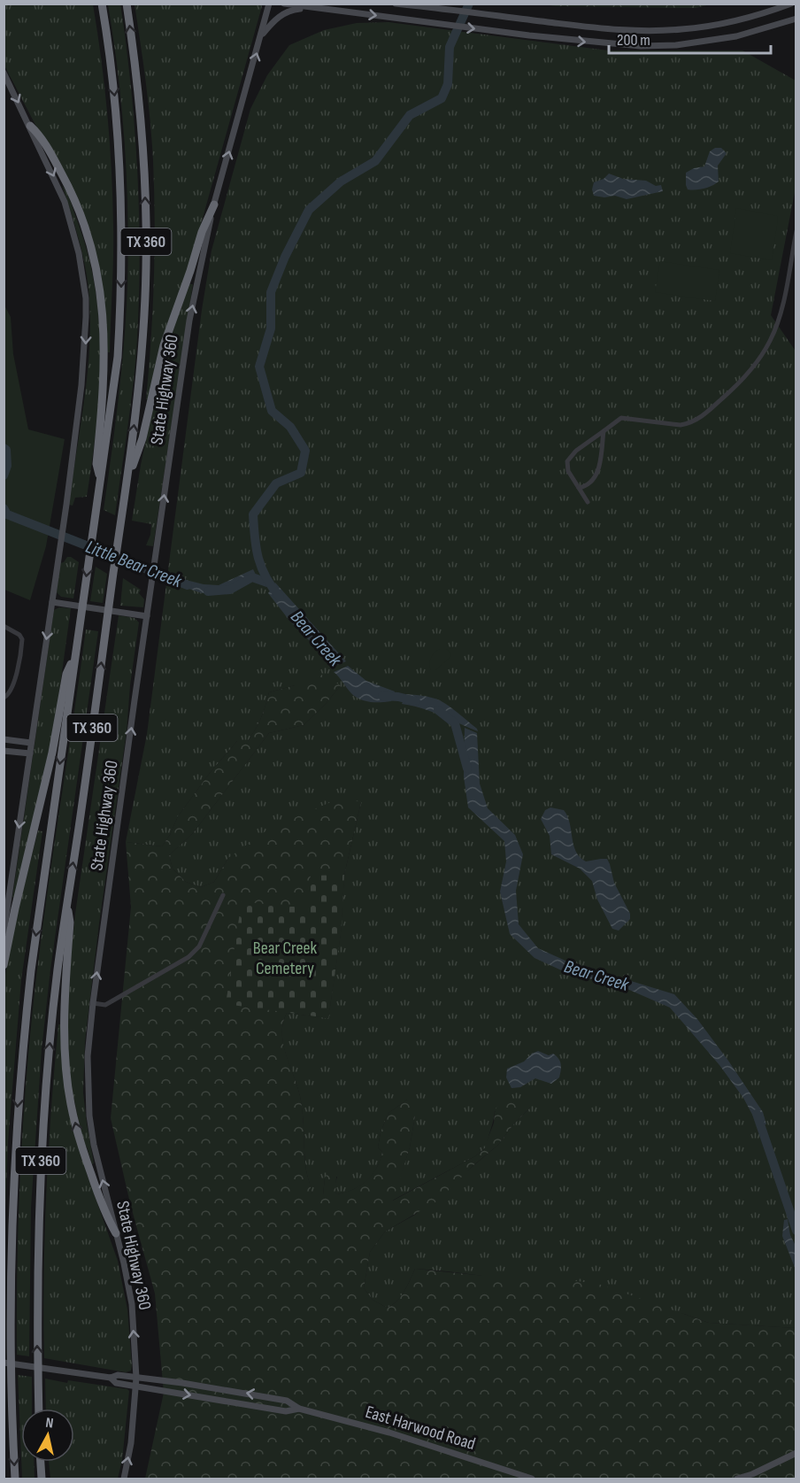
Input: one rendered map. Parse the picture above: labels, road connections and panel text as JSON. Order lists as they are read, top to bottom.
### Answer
{
  "streets": {
    "highway": ["TX 360"],
    "main road": ["State Highway 360", "East Harwood Road"]
  },
  "crossings": [
    ["State Highway 360", "East Harwood Road"]
  ],
  "one_way": ["State Highway 360"],
  "water": ["Little Bear Creek", "Bear Creek"],
  "parks": ["Bear Creek Cemetery"],
  "scale_bar": "200 m",
  "north": "top"
}
